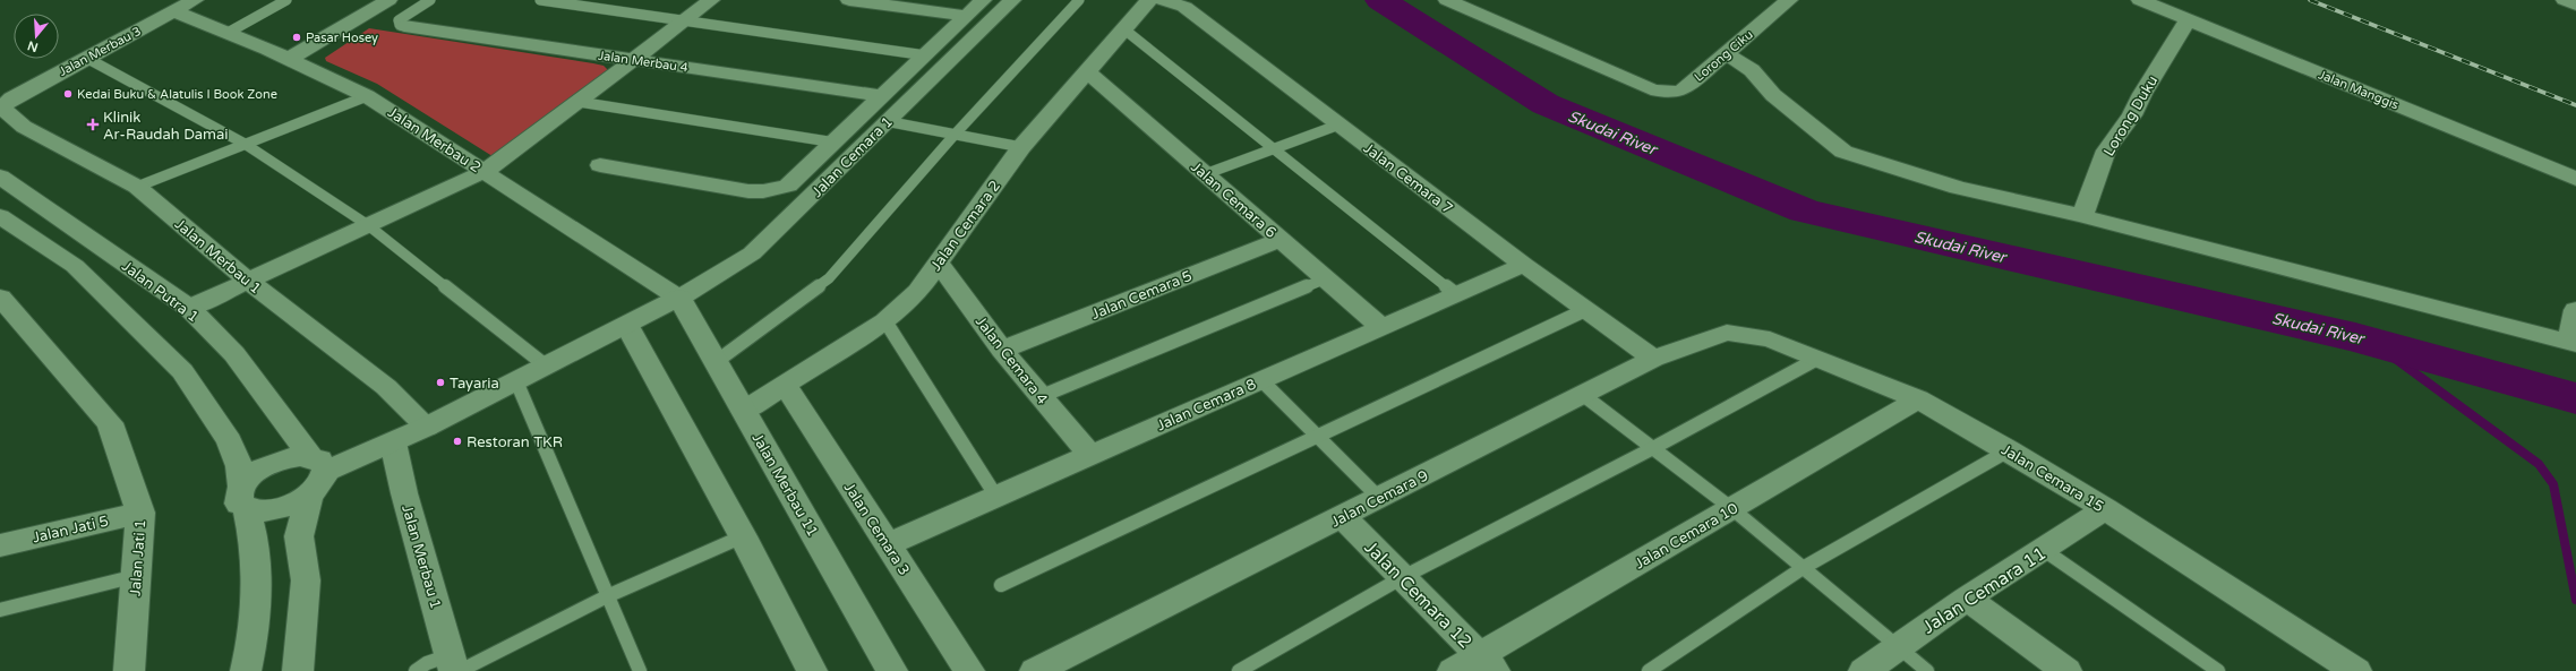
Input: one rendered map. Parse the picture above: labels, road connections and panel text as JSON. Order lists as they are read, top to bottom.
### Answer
{
  "streets": {
    "street": [
      "Jalan Merbau 3",
      "Lorong Ciku",
      "Jalan Merbau 4",
      "Jalan Manggis",
      "Lorong Duku",
      "Jalan Merbau 2",
      "Jalan Cemara 1",
      "Jalan Cemara 7",
      "Jalan Cemara 6",
      "Jalan Cemara 2",
      "Jalan Merbau 1",
      "Jalan Putra 1",
      "Jalan Cemara 5",
      "Jalan Cemara 4",
      "Jalan Cemara 8",
      "Jalan Cemara 15",
      "Jalan Merbau 11",
      "Jalan Cemara 9",
      "Jalan Jati 5",
      "Jalan Cemara 3",
      "Jalan Cemara 10",
      "Jalan Jati 1",
      "Jalan Cemara 11",
      "Jalan Cemara 12"
    ]
  },
  "crossings": [
    ["Jalan Merbau 3", "Jalan Merbau 2"],
    ["Jalan Merbau 3", "Jalan Merbau 1"],
    ["Jalan Manggis", "Lorong Duku"],
    ["Jalan Merbau 2", "Jalan Cemara 1"],
    ["Jalan Merbau 2", "Jalan Merbau 11"],
    ["Jalan Cemara 1", "Jalan Merbau 1"],
    ["Jalan Cemara 1", "Jalan Putra 1"],
    ["Jalan Cemara 1", "Jalan Merbau 11"],
    ["Jalan Cemara 7", "Jalan Cemara 8"],
    ["Jalan Cemara 7", "Jalan Cemara 9"],
    ["Jalan Cemara 6", "Jalan Cemara 2"],
    ["Jalan Cemara 6", "Jalan Cemara 5"],
    ["Jalan Cemara 6", "Jalan Cemara 8"],
    ["Jalan Cemara 2", "Jalan Cemara 4"],
    ["Jalan Cemara 2", "Jalan Merbau 11"],
    ["Jalan Cemara 2", "Jalan Cemara 3"],
    ["Jalan Cemara 5", "Jalan Cemara 4"],
    ["Jalan Cemara 4", "Jalan Cemara 8"],
    ["Jalan Cemara 8", "Jalan Cemara 3"],
    ["Jalan Cemara 15", "Jalan Cemara 9"],
    ["Jalan Cemara 15", "Jalan Cemara 10"],
    ["Jalan Cemara 15", "Jalan Cemara 11"],
    ["Jalan Cemara 9", "Jalan Cemara 12"],
    ["Jalan Jati 5", "Jalan Jati 1"],
    ["Jalan Cemara 10", "Jalan Cemara 12"]
  ],
  "water": ["Skudai River"],
  "places": {
    "other": [
      "Pasar Hosey",
      "Kedai Buku & Alatulis I Book Zone",
      "Tayaria",
      "Restoran TKR"
    ],
    "health": ["Klinik Ar-Raudah Damai"]
  },
  "north": "bottom"
}
